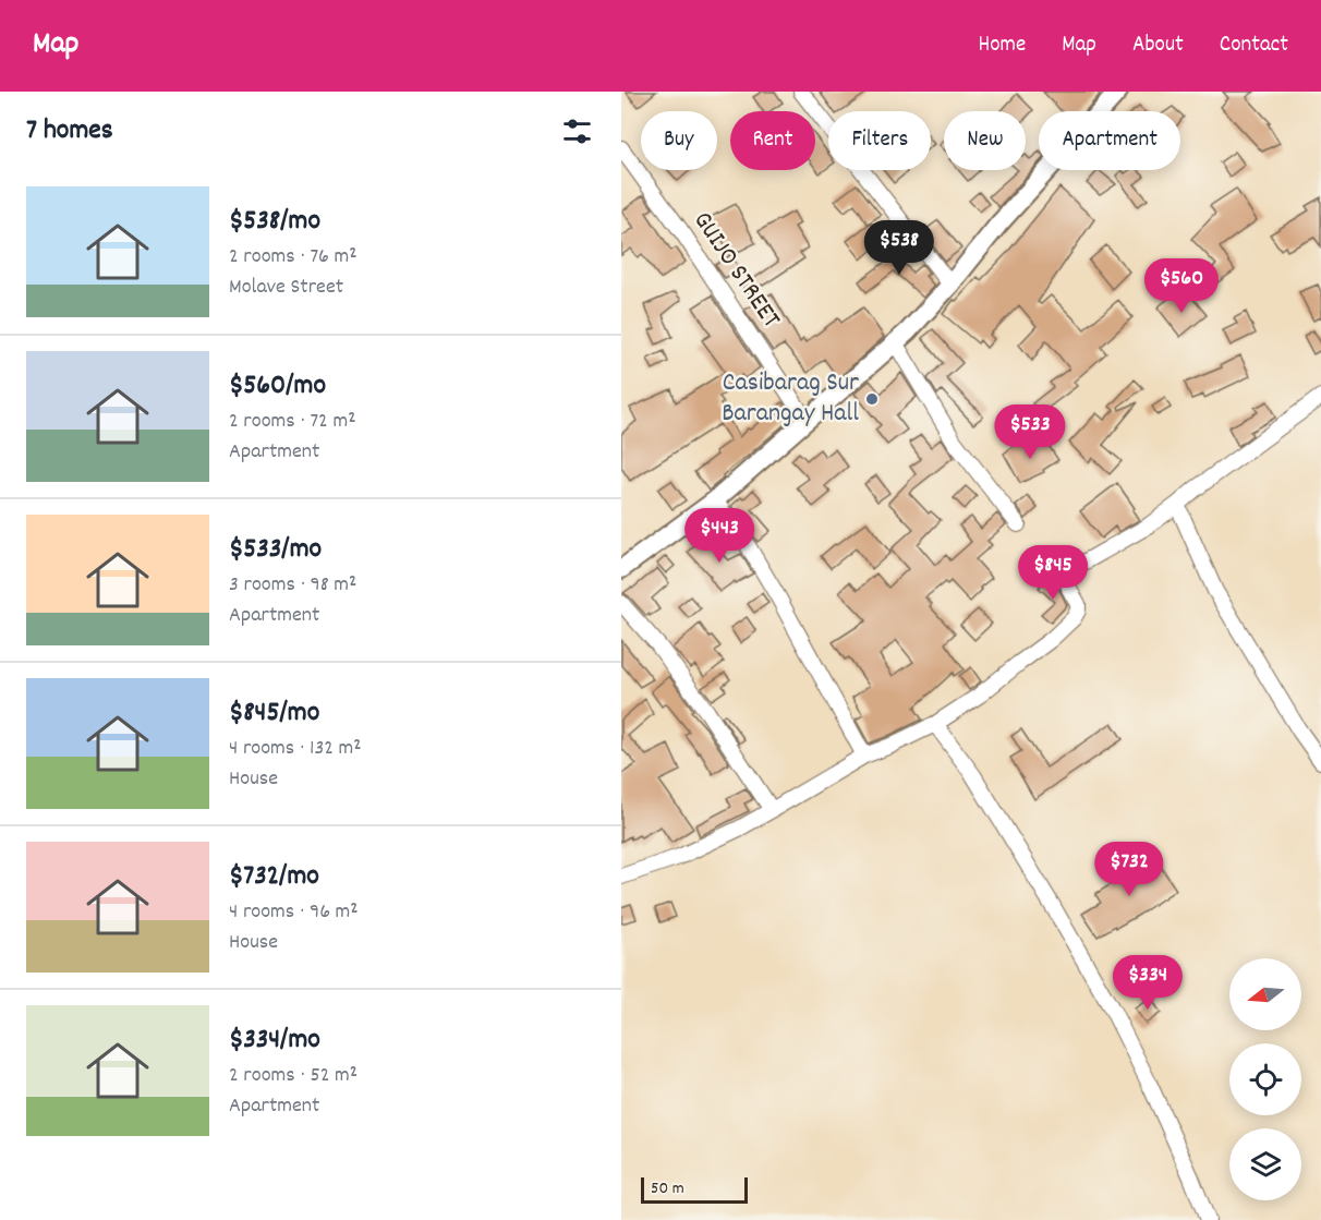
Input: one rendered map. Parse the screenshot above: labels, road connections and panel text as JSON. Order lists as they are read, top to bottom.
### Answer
{
  "streets": {
    "street": ["GUIJO STREET"]
  },
  "places": ["Casibarag Sur Barangay Hall"],
  "scale_bar": "50 m",
  "north": "left",
  "page": {
    "header": "Map",
    "nav": [
      "Home",
      "Map",
      "About",
      "Contact"
    ],
    "heading": "7 homes",
    "chip": [
      "Buy",
      "Rent",
      "Filters",
      "New",
      "Apartment"
    ],
    "list": [
      {
        "name": "$538/mo",
        "note": "2 rooms · 76 m² · Molave Street"
      },
      {
        "name": "$560/mo",
        "note": "2 rooms · 72 m² · Apartment"
      },
      {
        "name": "$533/mo",
        "note": "3 rooms · 98 m² · Apartment"
      },
      {
        "name": "$845/mo",
        "note": "4 rooms · 132 m² · House"
      },
      {
        "name": "$732/mo",
        "note": "4 rooms · 96 m² · House"
      },
      {
        "name": "$334/mo",
        "note": "2 rooms · 52 m² · Apartment"
      }
    ],
    "price": [
      "$538",
      "$560",
      "$533",
      "$443",
      "$845",
      "$732",
      "$334"
    ],
    "scale": "50 m"
  }
}
